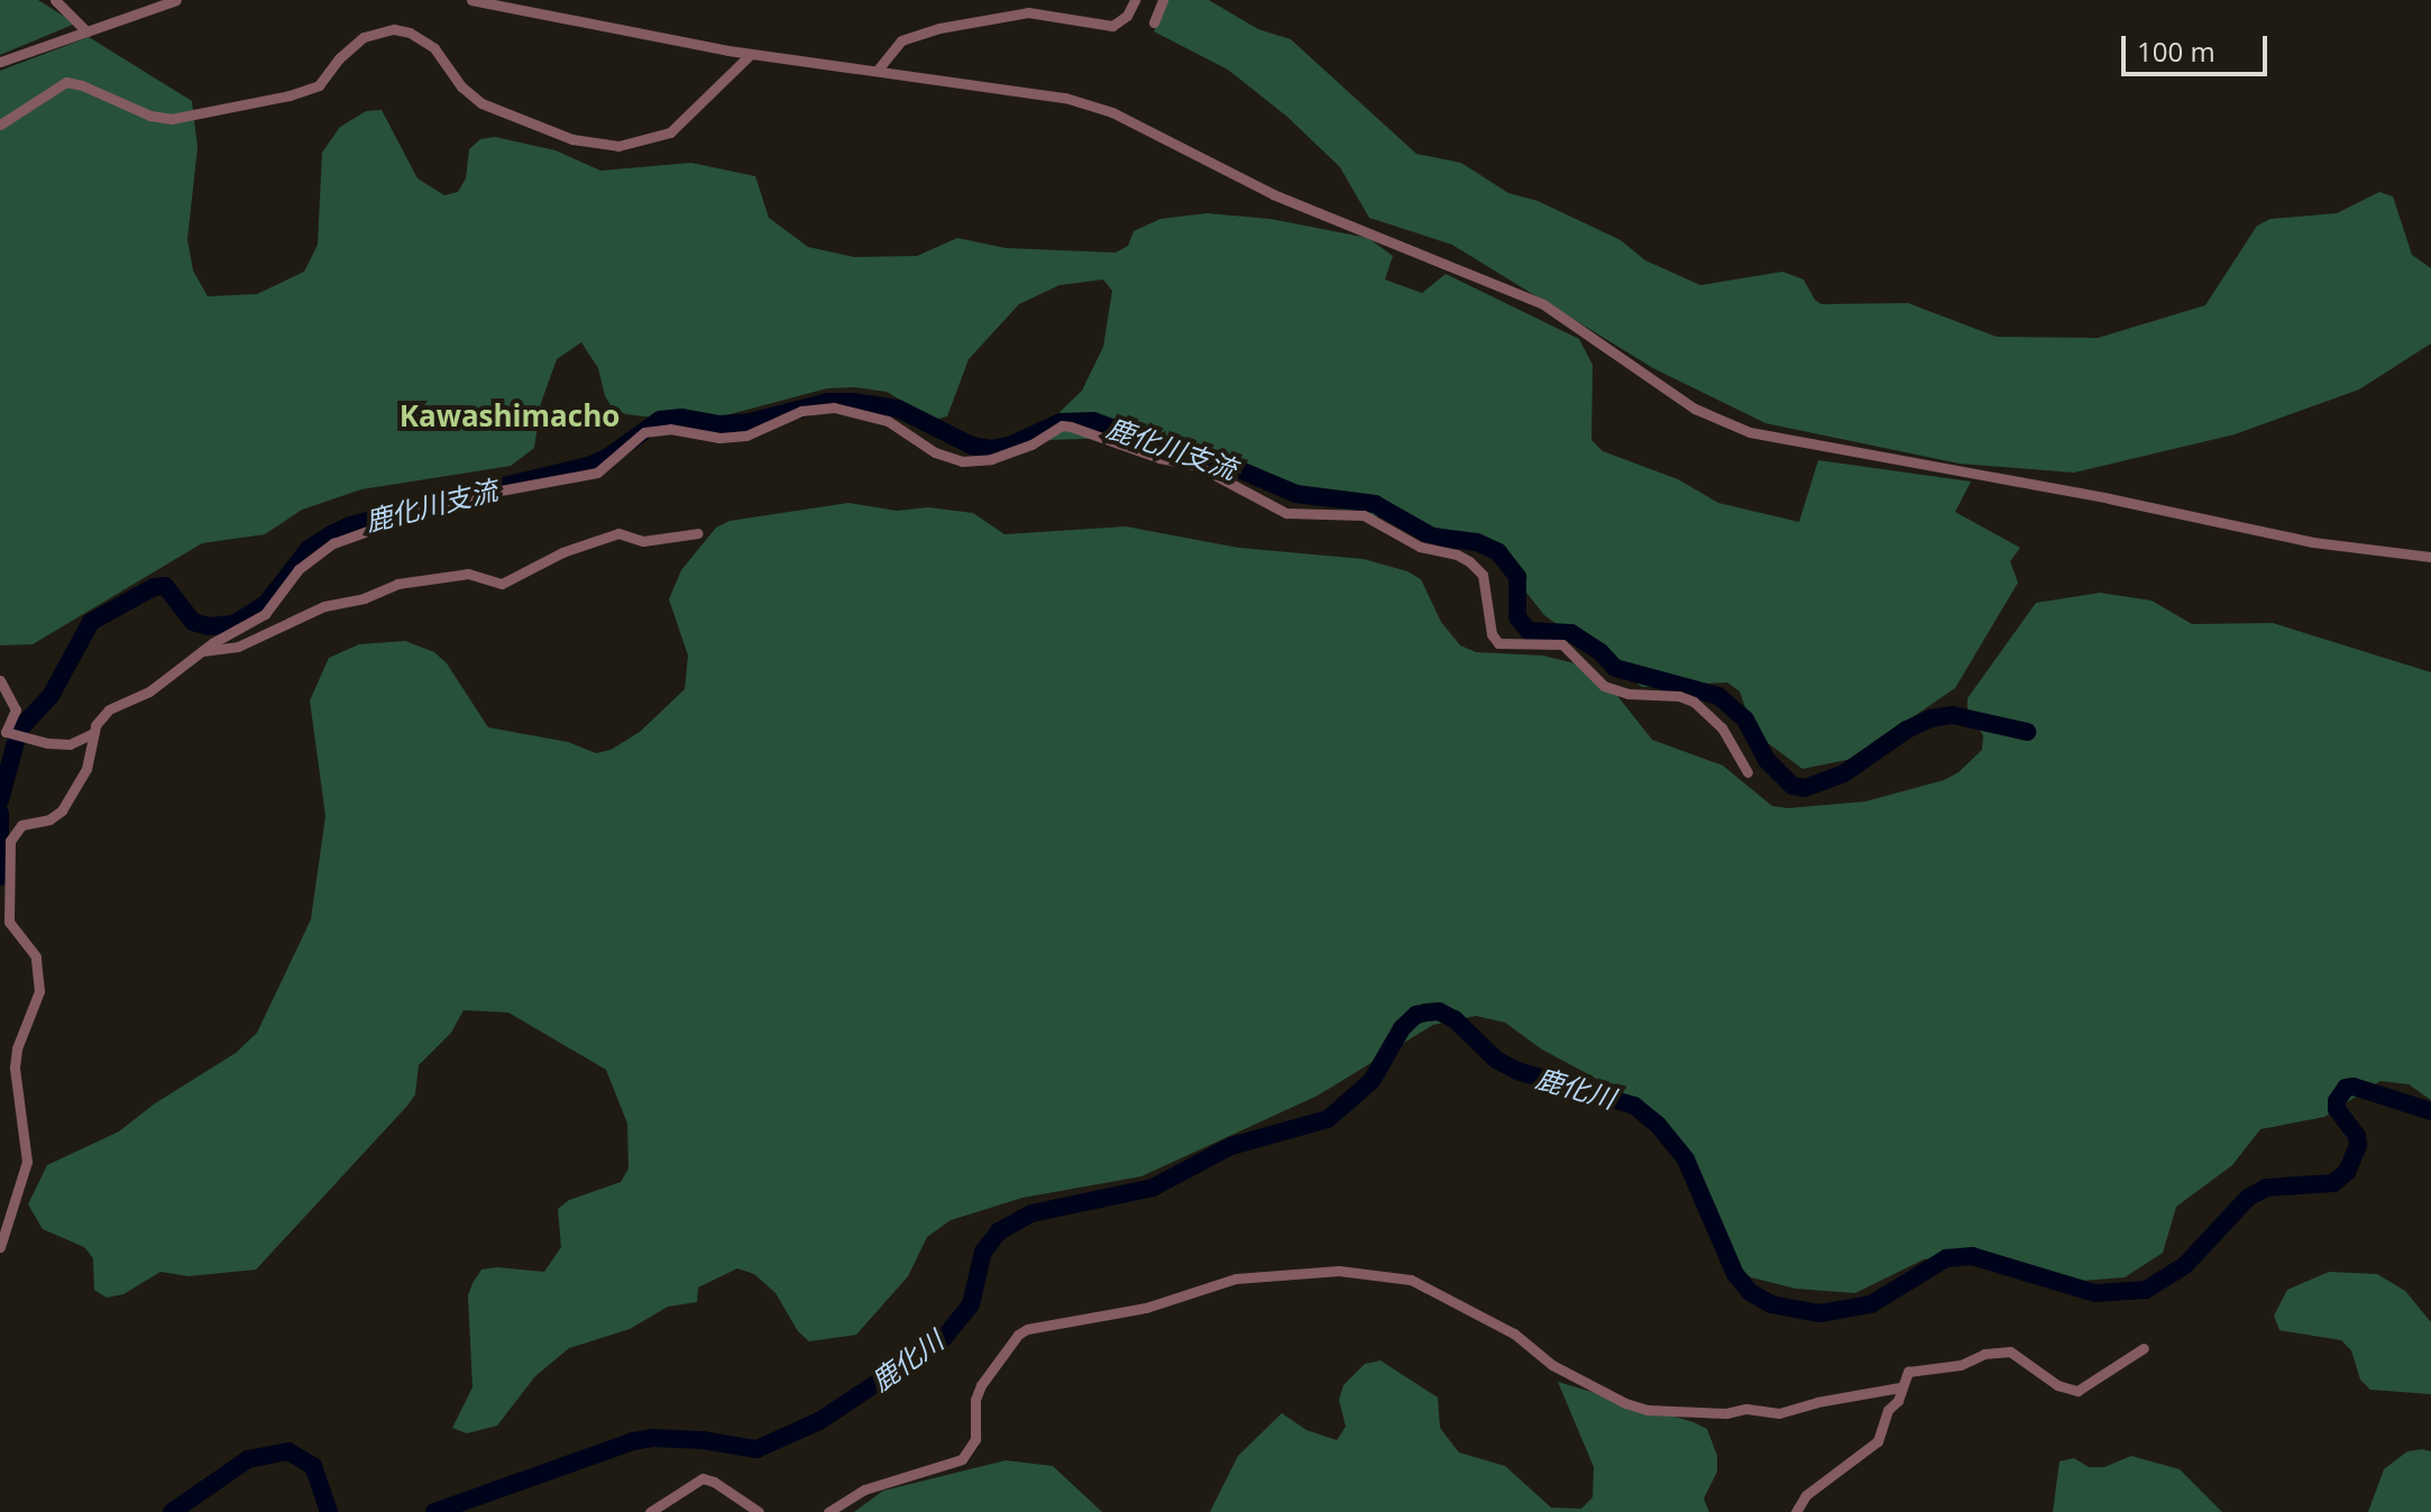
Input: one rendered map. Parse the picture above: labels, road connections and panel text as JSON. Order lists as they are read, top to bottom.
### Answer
{
  "districts": ["Kawashimacho"],
  "water": ["鹿化川支流", "鹿化川"],
  "scale_bar": "100 m"
}
